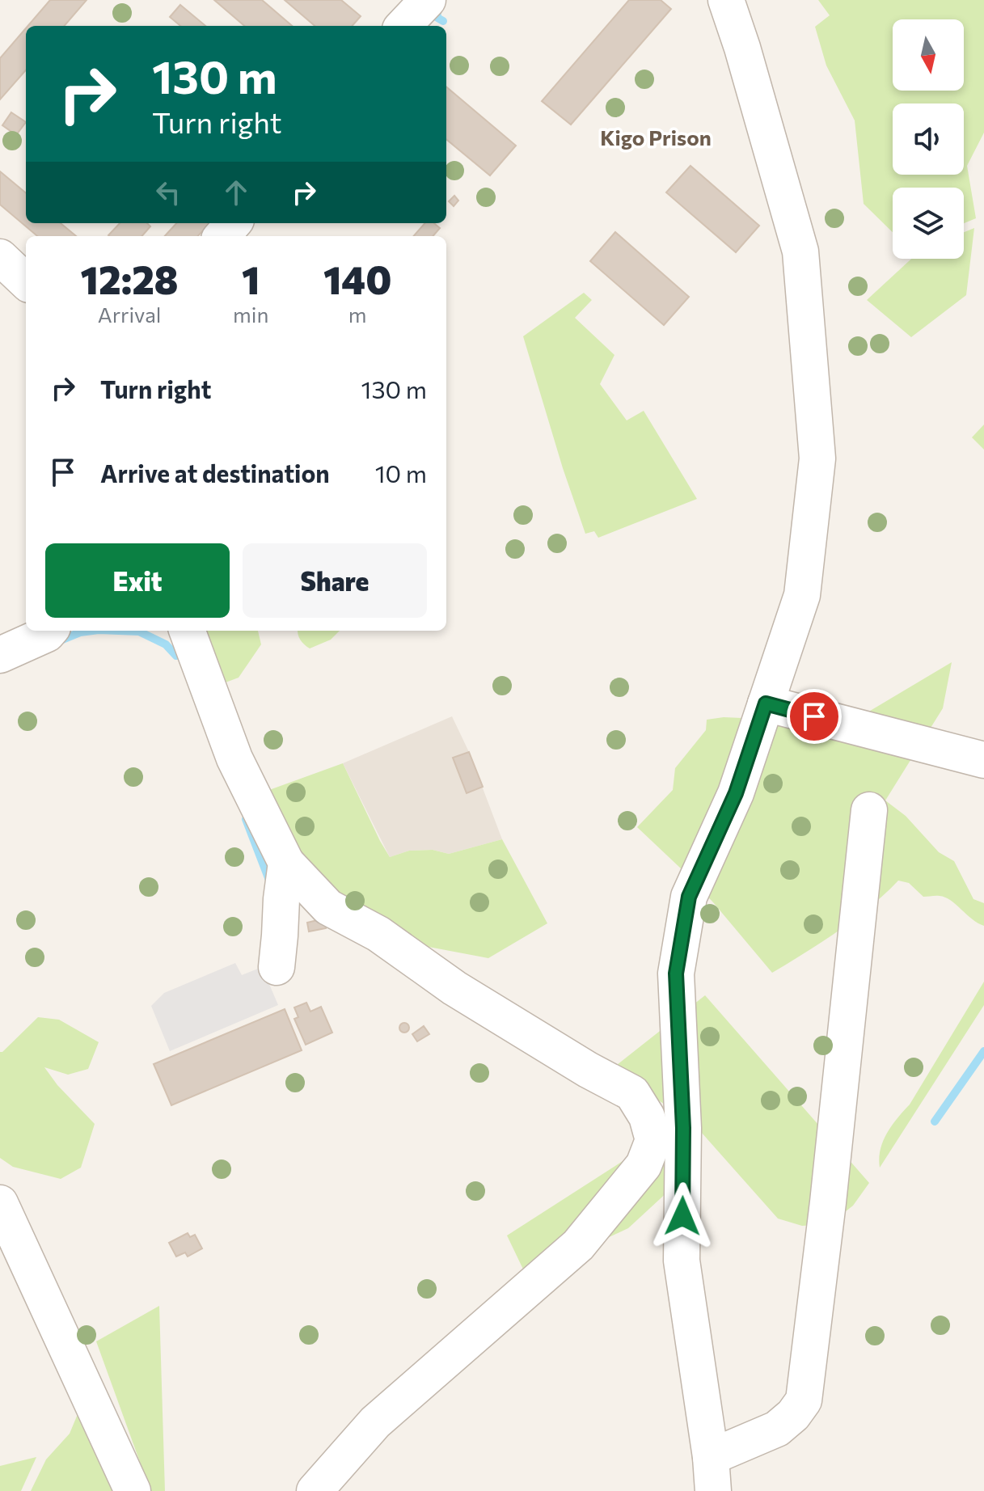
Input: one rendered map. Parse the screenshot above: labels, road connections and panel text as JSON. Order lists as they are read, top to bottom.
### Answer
{
  "districts": ["Kigo Prison"],
  "north": "bottom",
  "page": {
    "turn": ["130 m", "Turn right"],
    "eta": [
      "12:28",
      "Arrival",
      "1",
      "min",
      "140",
      "m"
    ],
    "list": [
      {
        "name": "Turn right",
        "value": "130 m"
      },
      {
        "name": "Arrive at destination",
        "value": "10 m"
      }
    ],
    "buttons": ["Exit", "Share"]
  }
}
